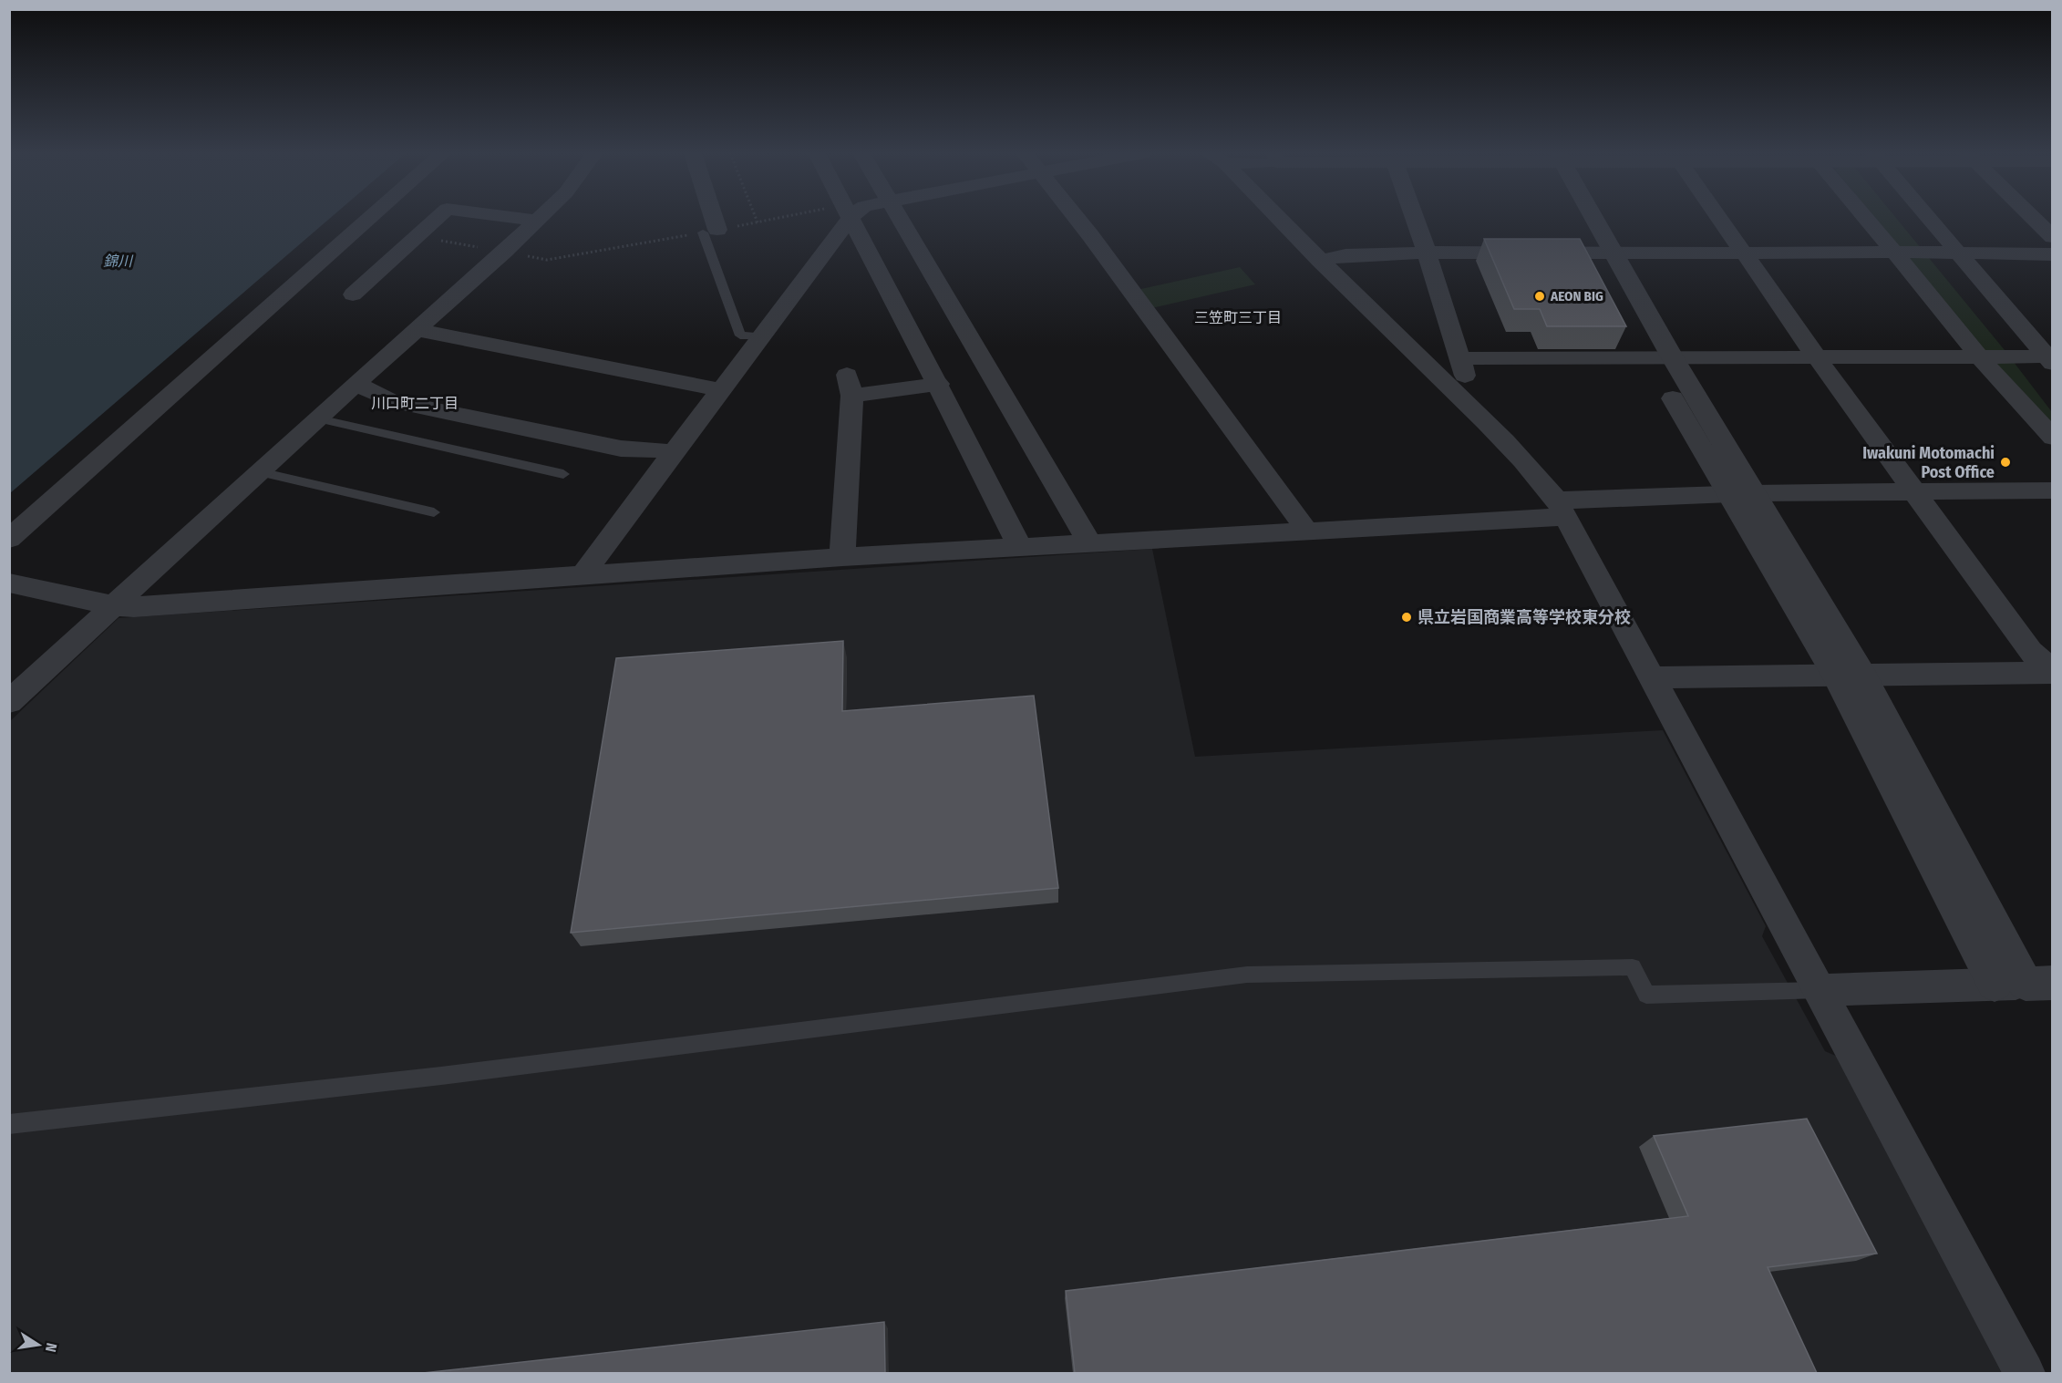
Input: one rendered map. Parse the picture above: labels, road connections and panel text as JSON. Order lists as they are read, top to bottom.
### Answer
{
  "districts": ["三笠町三丁目", "川口町二丁目"],
  "water": ["錦川"],
  "places": ["AEON BIG", "Iwakuni Motomachi Post Office", "県立岩国商業高等学校東分校"],
  "north": "right"
}
